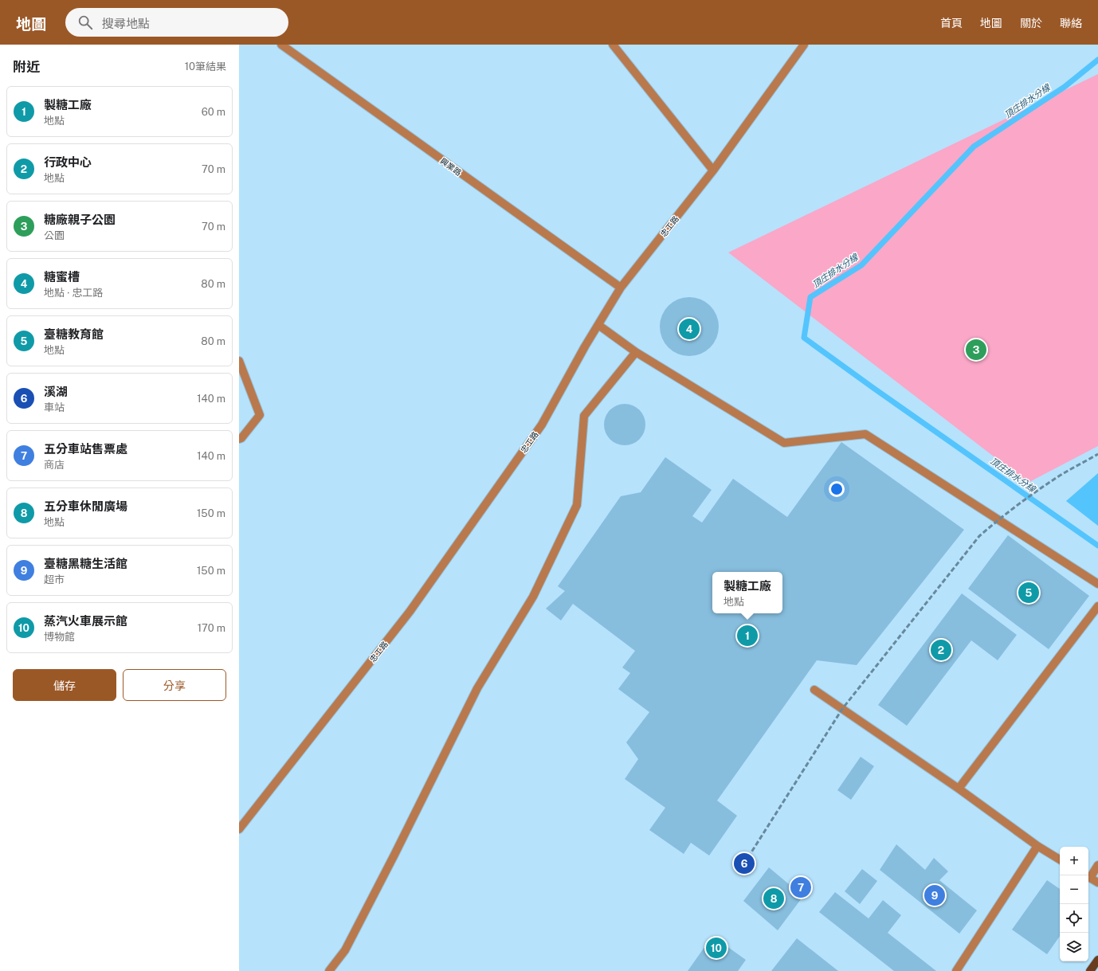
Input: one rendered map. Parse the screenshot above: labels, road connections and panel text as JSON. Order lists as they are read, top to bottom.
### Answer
{
  "streets": {
    "street": ["興業路", "忠工路"]
  },
  "crossings": [
    ["興業路", "忠工路"]
  ],
  "water": ["頂庄排水分線"],
  "page": {
    "header": "地圖",
    "search": "搜尋地點",
    "nav": [
      "首頁",
      "地圖",
      "關於",
      "聯絡"
    ],
    "heading": ["附近", "10筆結果"],
    "list": [
      {
        "mark": "1",
        "name": "製糖工廠",
        "note": "地點",
        "value": "60 m"
      },
      {
        "mark": "2",
        "name": "行政中心",
        "note": "地點",
        "value": "70 m"
      },
      {
        "mark": "3",
        "name": "糖廠親子公園",
        "note": "公園",
        "value": "70 m"
      },
      {
        "mark": "4",
        "name": "糖蜜槽",
        "note": "地點 · 忠工路",
        "value": "80 m"
      },
      {
        "mark": "5",
        "name": "臺糖教育館",
        "note": "地點",
        "value": "80 m"
      },
      {
        "mark": "6",
        "name": "溪湖",
        "note": "車站",
        "value": "140 m"
      },
      {
        "mark": "7",
        "name": "五分車站售票處",
        "note": "商店",
        "value": "140 m"
      },
      {
        "mark": "8",
        "name": "五分車休閒廣場",
        "note": "地點",
        "value": "150 m"
      },
      {
        "mark": "9",
        "name": "臺糖黑糖生活館",
        "note": "超市",
        "value": "150 m"
      },
      {
        "mark": "10",
        "name": "蒸汽火車展示館",
        "note": "博物館",
        "value": "170 m"
      }
    ],
    "pins": [
      "4",
      "3",
      "5",
      "1",
      "2",
      "6",
      "7",
      "9",
      "8",
      "10"
    ],
    "popup": ["製糖工廠", "地點"],
    "buttons": ["儲存", "分享"],
    "map_buttons": ["+", "−"]
  }
}
